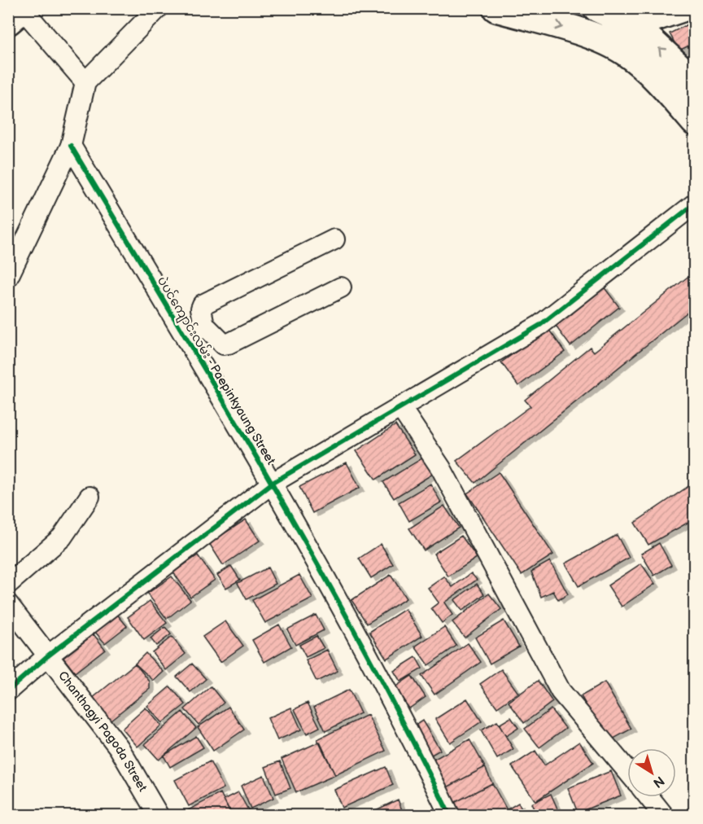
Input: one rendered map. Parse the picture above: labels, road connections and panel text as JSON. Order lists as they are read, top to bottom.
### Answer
{
  "streets": {
    "street": ["ပဲပင်ကျောင်းလမ်း - Paepinkyaung Street", "Chanthagyi Pagoda Street"]
  },
  "north": "bottom right"
}
